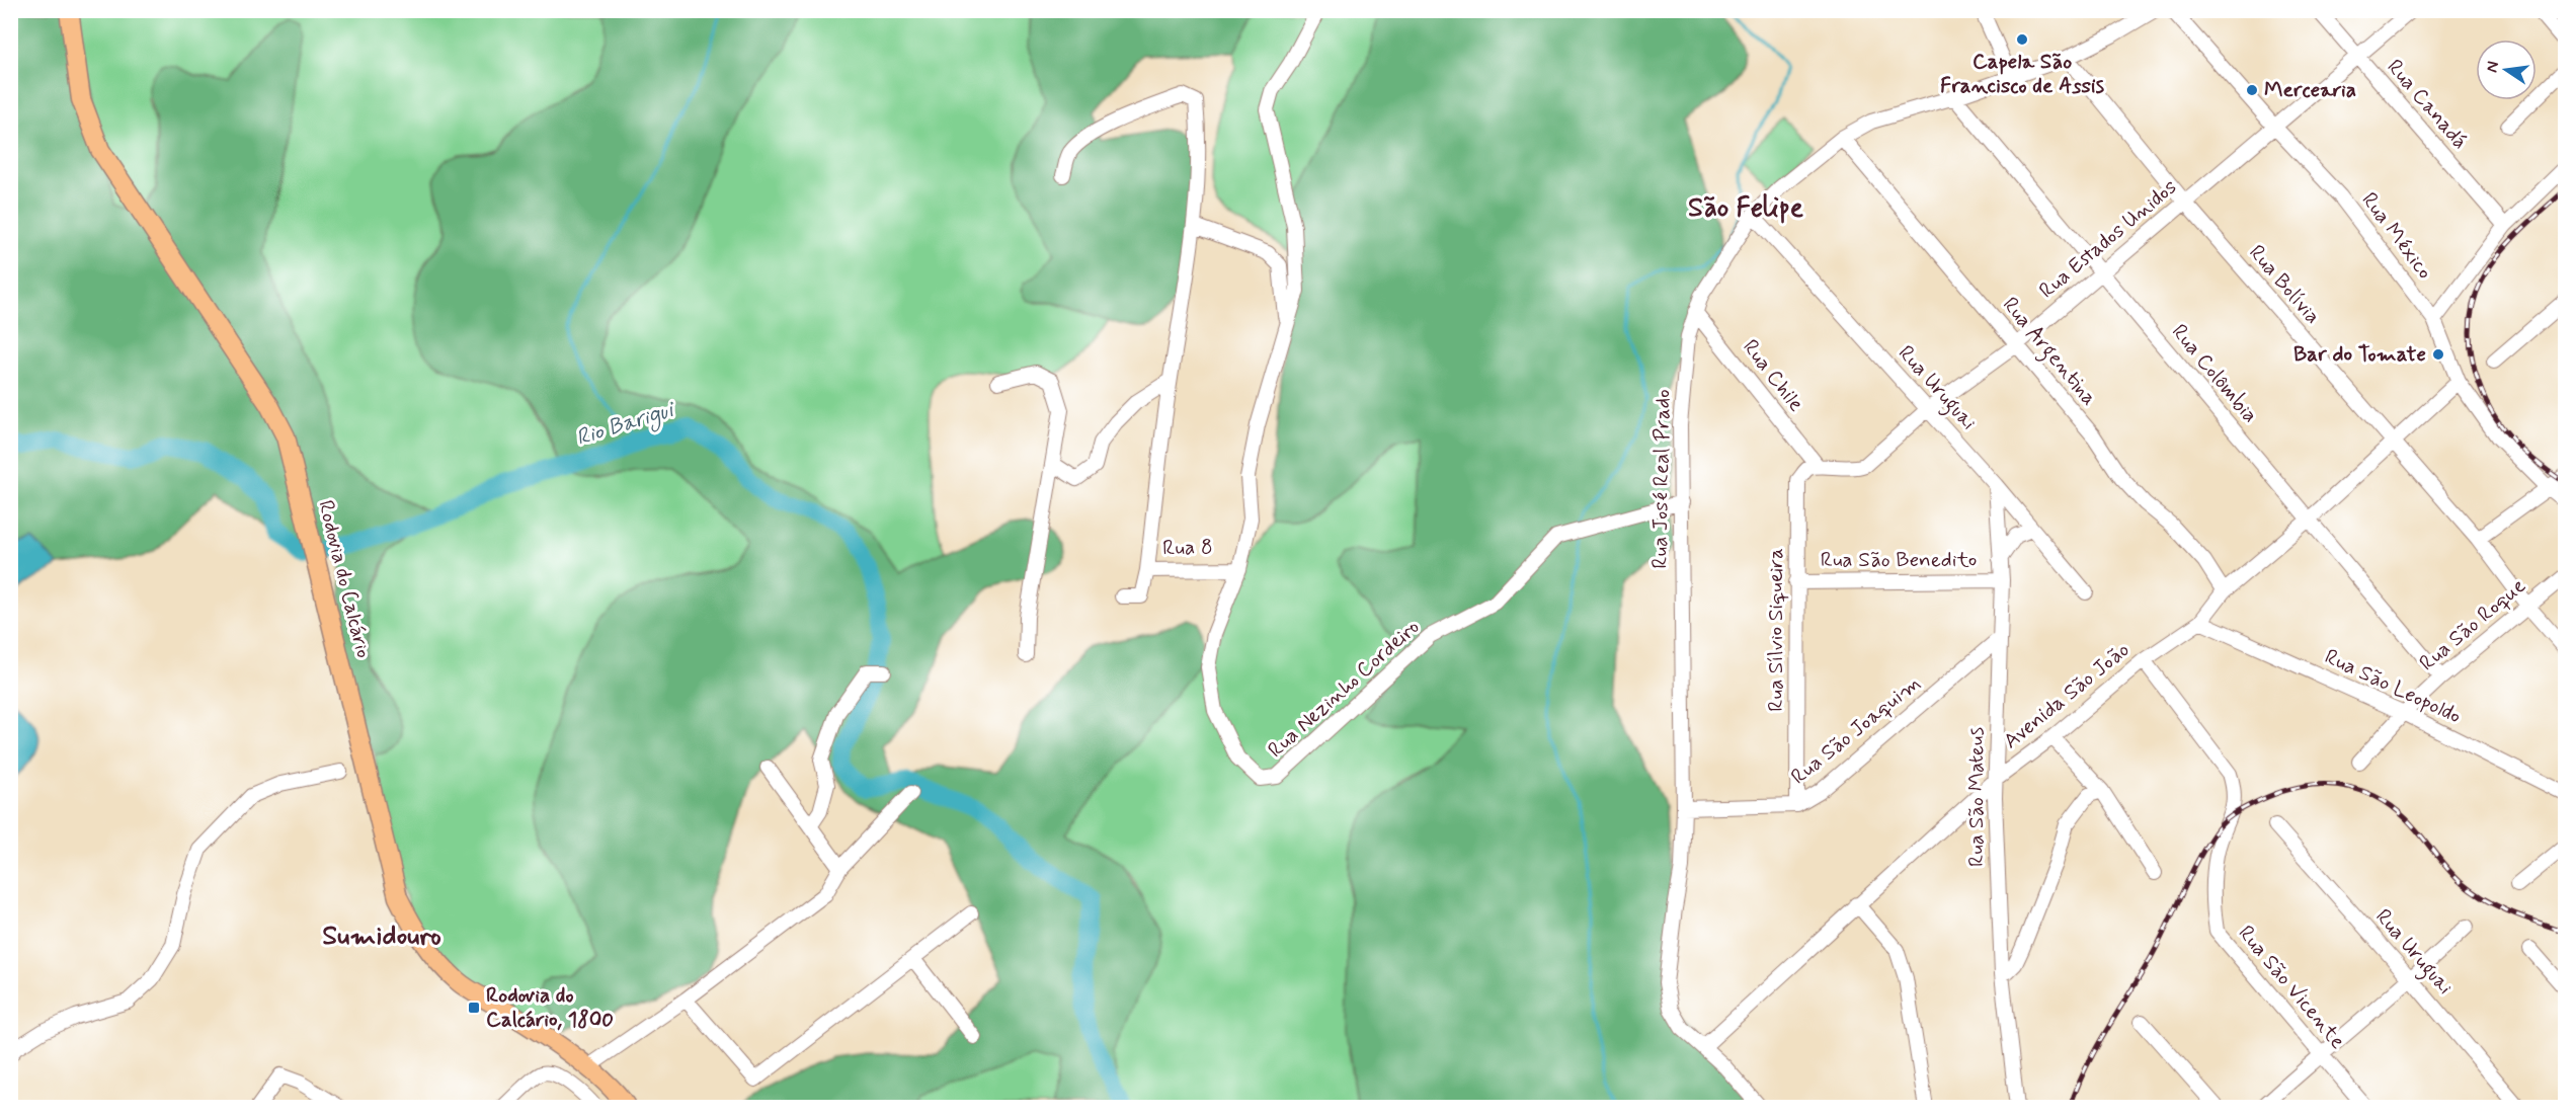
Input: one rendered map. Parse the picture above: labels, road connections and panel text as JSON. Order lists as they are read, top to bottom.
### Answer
{
  "streets": {
    "main road": ["Rodovia do Calcário"],
    "street": [
      "Rua Canadá",
      "Rua México",
      "Rua Estados Unidos",
      "Rua Bolívia",
      "Rua Argentina",
      "Rua Colômbia",
      "Rua Chile",
      "Rua Uruguai",
      "Rua José Real Prado",
      "Rua 8",
      "Rua São Benedito",
      "Rua São Roque",
      "Rua Sílvio Siqueira",
      "Rua São Leopoldo",
      "Rua Nezinho Cordeiro",
      "Avenida São João",
      "Rua São Joaquim",
      "Rua São Mateus",
      "Rua São Vicente"
    ]
  },
  "crossings": [
    ["Rua Canadá", "Rua Estados Unidos"],
    ["Rua México", "Rua Estados Unidos"],
    ["Rua México", "Avenida São João"],
    ["Rua Estados Unidos", "Rua Bolívia"],
    ["Rua Estados Unidos", "Rua Argentina"],
    ["Rua Estados Unidos", "Rua Colômbia"],
    ["Rua Estados Unidos", "Rua Chile"],
    ["Rua Estados Unidos", "Rua Uruguai"],
    ["Rua Estados Unidos", "Rua Sílvio Siqueira"],
    ["Rua Bolívia", "Rua José Real Prado"],
    ["Rua Bolívia", "Rua São Roque"],
    ["Rua Bolívia", "Avenida São João"],
    ["Rua Argentina", "Rua José Real Prado"],
    ["Rua Argentina", "Avenida São João"],
    ["Rua Colômbia", "Rua José Real Prado"],
    ["Rua Colômbia", "Rua São Roque"],
    ["Rua Colômbia", "Avenida São João"],
    ["Rua Chile", "Rua José Real Prado"],
    ["Rua Chile", "Rua Sílvio Siqueira"],
    ["Rua Uruguai", "Rua José Real Prado"],
    ["Rua Uruguai", "Rua São Mateus"],
    ["Rua José Real Prado", "Rua Nezinho Cordeiro"],
    ["Rua José Real Prado", "Avenida São João"],
    ["Rua José Real Prado", "Rua São Joaquim"],
    ["Rua 8", "Rua Nezinho Cordeiro"],
    ["Rua São Benedito", "Rua Sílvio Siqueira"],
    ["Rua São Benedito", "Rua São Mateus"],
    ["Rua São Roque", "Rua São Leopoldo"],
    ["Rua Sílvio Siqueira", "Rua São Joaquim"],
    ["Rua São Leopoldo", "Avenida São João"],
    ["Avenida São João", "Rua São Mateus"],
    ["Avenida São João", "Rua São Vicente"],
    ["Rua São Joaquim", "Rua São Mateus"]
  ],
  "districts": ["São Felipe", "Sumidouro"],
  "water": ["Rio Barigui"],
  "places": {
    "other": ["Capela São Francisco de Assis", "Mercearia", "Bar do Tomate"],
    "transit": ["Rodovia do Calcário, 1800"]
  },
  "north": "left"
}
